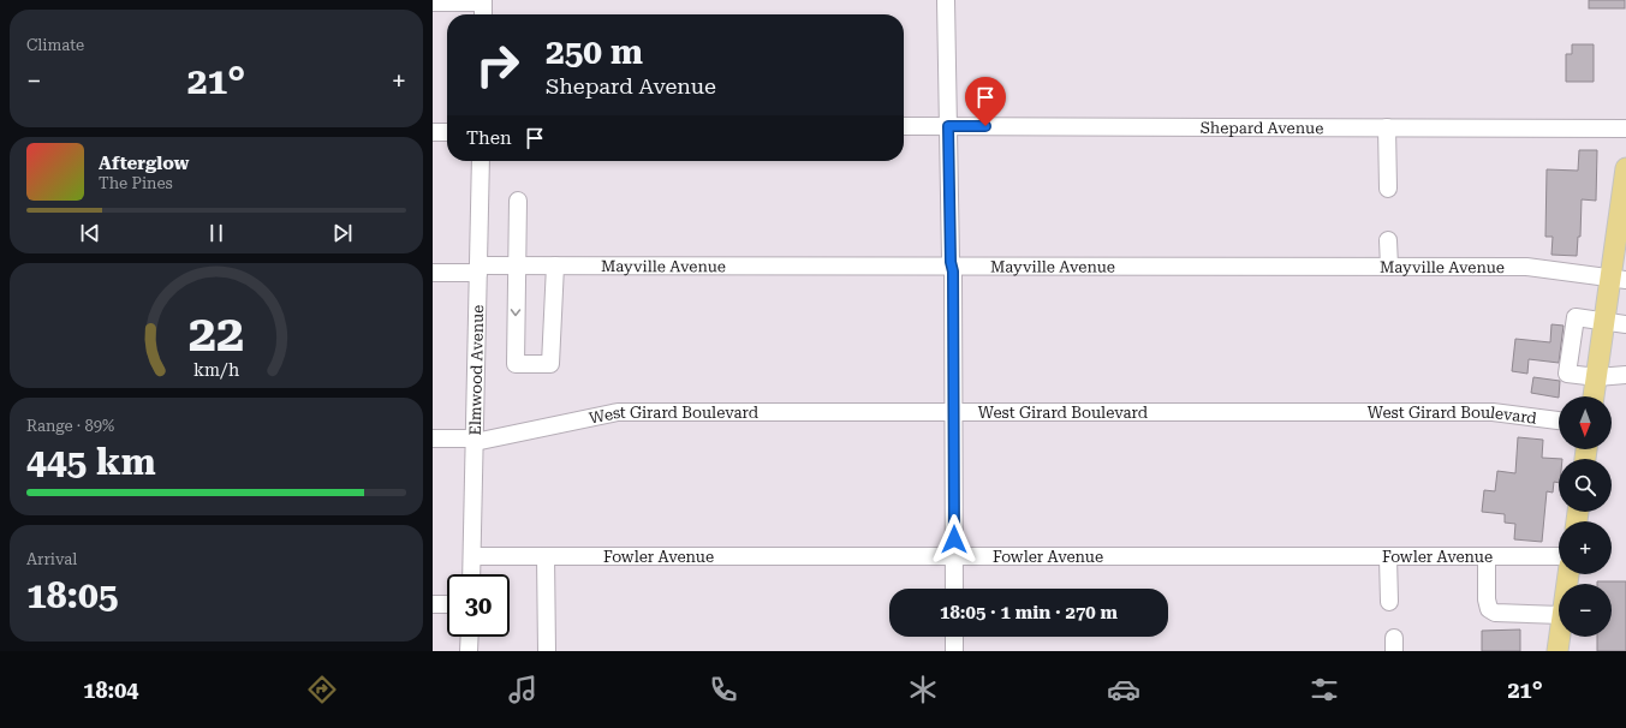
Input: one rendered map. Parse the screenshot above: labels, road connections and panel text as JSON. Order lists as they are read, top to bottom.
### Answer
{
  "streets": {
    "street": [
      "Shepard Avenue",
      "Mayville Avenue",
      "Elmwood Avenue",
      "West Girard Boulevard",
      "Fowler Avenue"
    ]
  },
  "crossings": [
    ["Mayville Avenue", "Elmwood Avenue"],
    ["Elmwood Avenue", "West Girard Boulevard"],
    ["Elmwood Avenue", "Fowler Avenue"]
  ],
  "north": "bottom",
  "page": {
    "tile": [
      "Climate",
      ["Range · 89%", "445 km"],
      ["Arrival", "18:05"]
    ],
    "turn": ["250 m", "Shepard Avenue"],
    "heat": ["−", "21°", "+"],
    "then": "Then",
    "song": ["Afterglow", "The Pines"],
    "map_buttons": ["+", "−"],
    "limit": "30",
    "trip": "18:05 · 1 min · 270 m",
    "tabs": ["18:04", "21°"],
    "gauge": ["22", "km/h"]
  }
}
